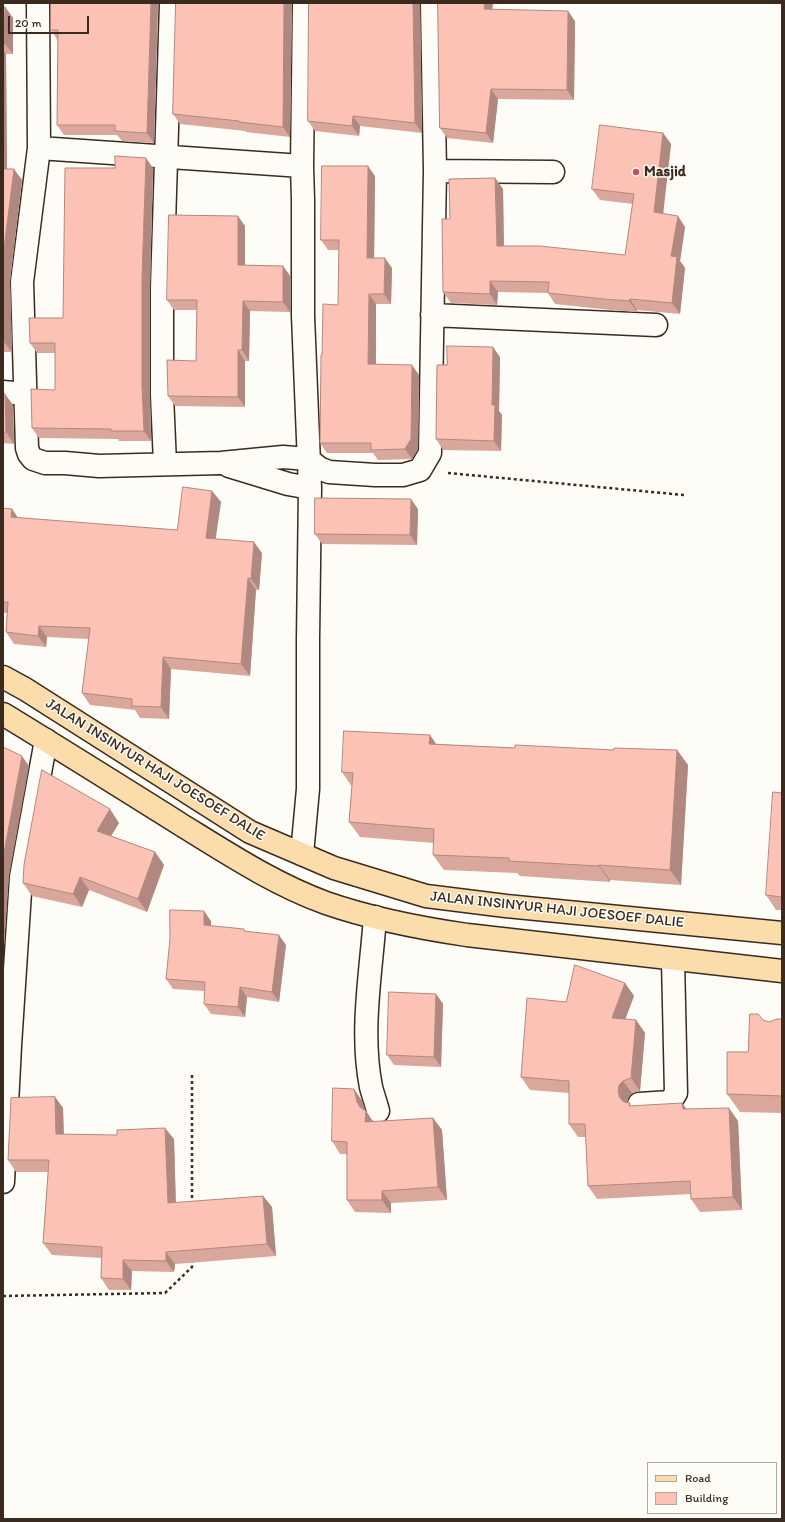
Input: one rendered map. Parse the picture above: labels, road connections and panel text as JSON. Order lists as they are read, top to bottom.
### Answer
{
  "streets": {
    "main road": ["JALAN INSINYUR HAJI JOESOEF DALIE"]
  },
  "places": ["Masjid"],
  "legend": ["Road", "Building"],
  "scale_bar": "20 m"
}
